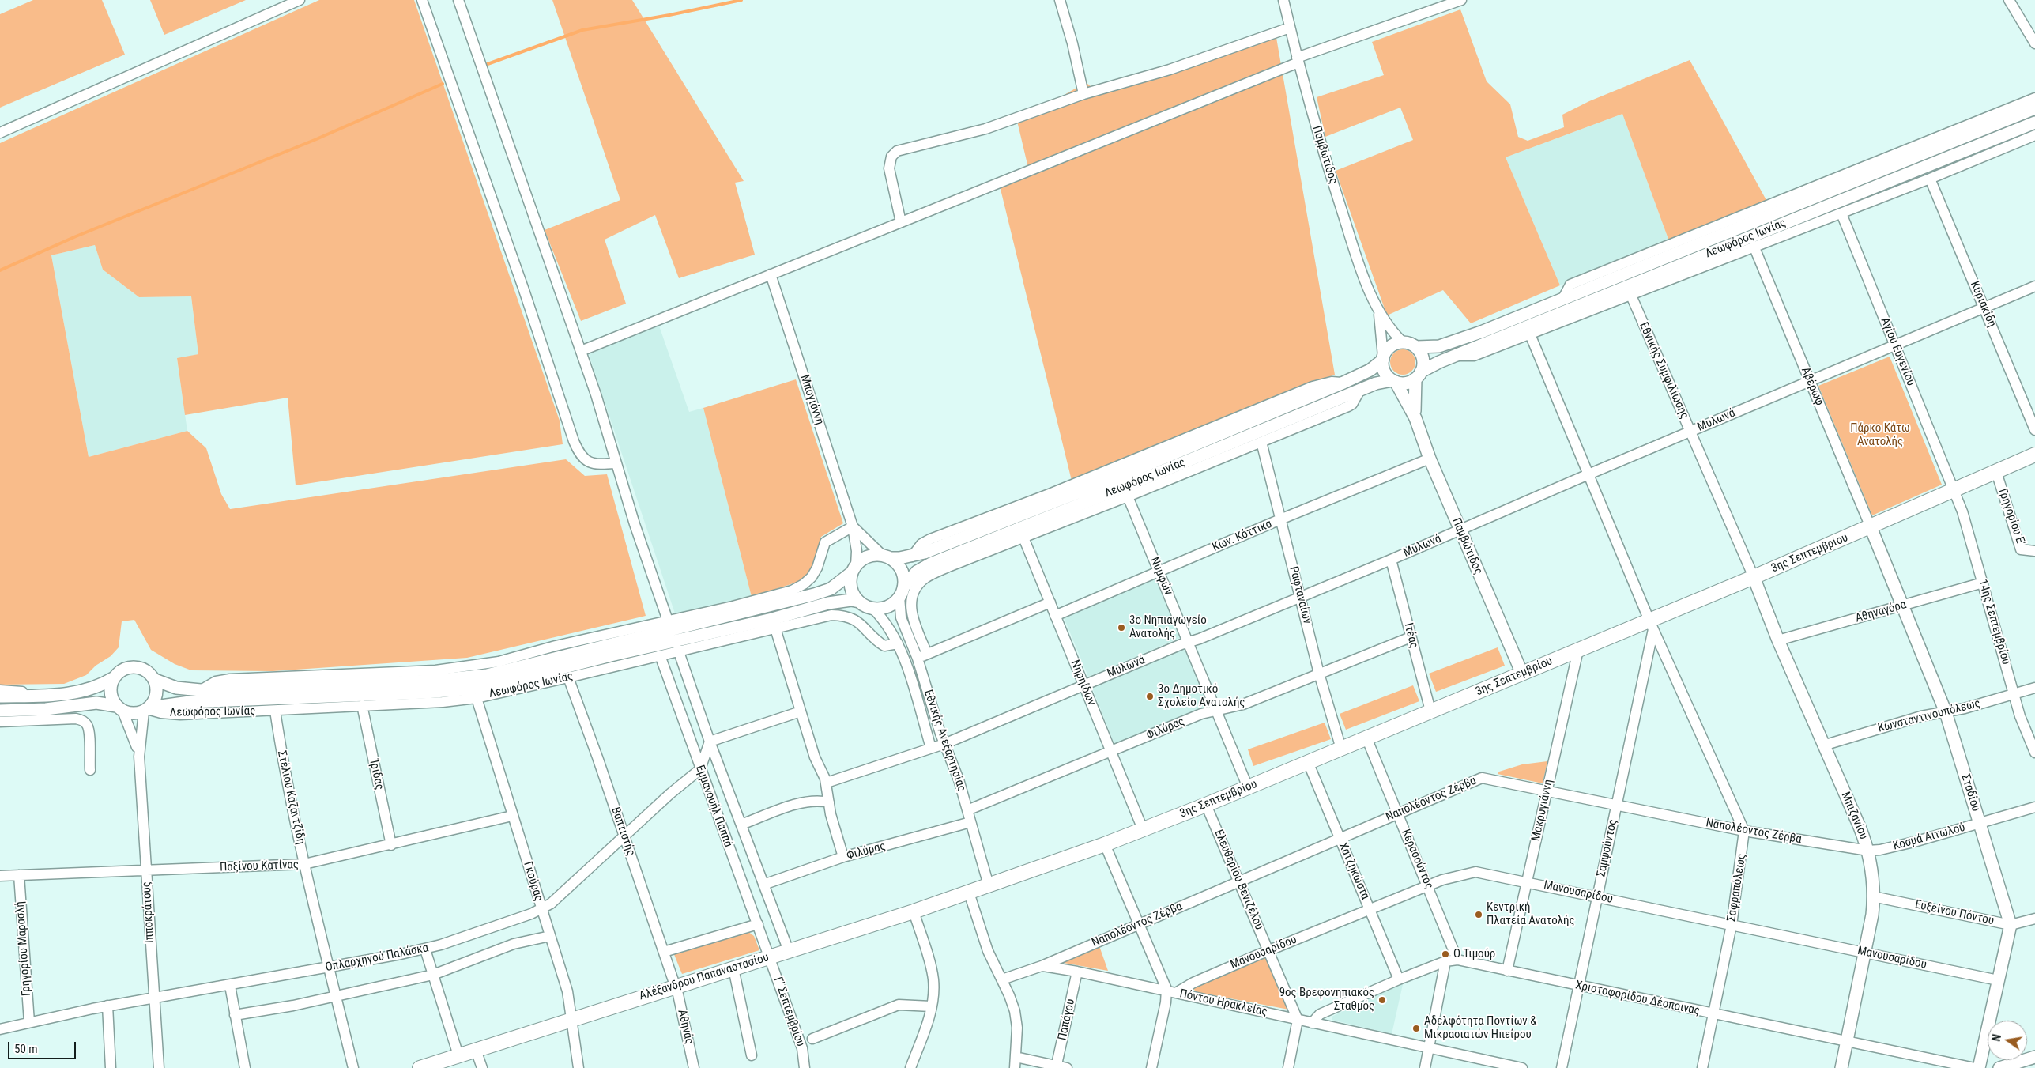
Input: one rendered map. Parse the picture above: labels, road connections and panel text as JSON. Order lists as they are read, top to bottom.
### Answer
{
  "streets": {
    "main road": ["3ης Σεπτεμβρίου", "Αλέξανδρου Παπαναστασίου"],
    "street": [
      "Παμβώτιδος",
      "Λεωφόρος Ιωνίας",
      "Κυριακίδη",
      "Αγίου Ευγενίου",
      "Εθνικής Συμφιλίωσης",
      "Αβέρωφ",
      "Μπογιάννη",
      "Μυλωνά",
      "Γρηγορίου Ε'",
      "Κων. Κόττικα",
      "Νυμφών",
      "Ραφταναίων",
      "Αθηναγόρα",
      "14ης Σεπτεμβρίου",
      "Ιτέας",
      "Νηρηίδων",
      "Κωνσταντινουπόλεως",
      "Φιλύρας",
      "Εθνικής Ανεξαρτησίας",
      "Ίριδας",
      "Σταδίου",
      "Στέλιου Καζαντζίδη",
      "Ναπολέοντος Ζέρβα",
      "Εμμανουήλ Παππά",
      "Μακρυγιάννη",
      "Μπιζανίου",
      "Βαπτιστής",
      "Κοσμά Αιτωλού",
      "Σαμψούντος",
      "Κερασούντος",
      "Παξίνου Κατίνας",
      "Χατζηκώστα",
      "Ελευθερίου Βενιζέλου",
      "Γκούρας",
      "Σαφραπόλεως",
      "Μανουσαρίδου",
      "Ιπποκράτους",
      "Ευξείνου Πόντου",
      "Γρηγορίου Μαρασλή",
      "Οπλαρχηγού Παλάσκα",
      "Χριστοφορίδου Δέσποινας",
      "Πόντου Ηρακλείας",
      "Γ' Σεπτεμβρίου",
      "Παπάγου",
      "Αθηνάς"
    ]
  },
  "crossings": [
    ["Παμβώτιδος", "Λεωφόρος Ιωνίας"],
    ["Παμβώτιδος", "Μυλωνά"],
    ["Παμβώτιδος", "Κων. Κόττικα"],
    ["Παμβώτιδος", "3ης Σεπτεμβρίου"],
    ["Λεωφόρος Ιωνίας", "Κυριακίδη"],
    ["Λεωφόρος Ιωνίας", "Αγίου Ευγενίου"],
    ["Λεωφόρος Ιωνίας", "Εθνικής Συμφιλίωσης"],
    ["Λεωφόρος Ιωνίας", "Αβέρωφ"],
    ["Λεωφόρος Ιωνίας", "Μπογιάννη"],
    ["Λεωφόρος Ιωνίας", "Εθνικής Ανεξαρτησίας"],
    ["Λεωφόρος Ιωνίας", "Ίριδας"],
    ["Λεωφόρος Ιωνίας", "Στέλιου Καζαντζίδη"],
    ["Λεωφόρος Ιωνίας", "Εμμανουήλ Παππά"],
    ["Λεωφόρος Ιωνίας", "Βαπτιστής"],
    ["Λεωφόρος Ιωνίας", "Γκούρας"],
    ["Λεωφόρος Ιωνίας", "Ιπποκράτους"],
    ["Κυριακίδη", "Μυλωνά"],
    ["Αγίου Ευγενίου", "Μυλωνά"],
    ["Αγίου Ευγενίου", "3ης Σεπτεμβρίου"],
    ["Αγίου Ευγενίου", "14ης Σεπτεμβρίου"],
    ["Εθνικής Συμφιλίωσης", "Μυλωνά"],
    ["Εθνικής Συμφιλίωσης", "3ης Σεπτεμβρίου"],
    ["Εθνικής Συμφιλίωσης", "Μπιζανίου"],
    ["Αβέρωφ", "Μυλωνά"],
    ["Αβέρωφ", "3ης Σεπτεμβρίου"],
    ["Αβέρωφ", "Σταδίου"],
    ["Μπογιάννη", "Εθνικής Ανεξαρτησίας"],
    ["Μυλωνά", "Νυμφών"],
    ["Μυλωνά", "Ραφταναίων"],
    ["Μυλωνά", "Ιτέας"],
    ["Μυλωνά", "Νηρηίδων"],
    ["Μυλωνά", "Εθνικής Ανεξαρτησίας"],
    ["Γρηγορίου Ε'", "3ης Σεπτεμβρίου"],
    ["Κων. Κόττικα", "Νυμφών"],
    ["Κων. Κόττικα", "Ραφταναίων"],
    ["Κων. Κόττικα", "Νηρηίδων"],
    ["3ης Σεπτεμβρίου", "Νυμφών"],
    ["3ης Σεπτεμβρίου", "Ραφταναίων"],
    ["3ης Σεπτεμβρίου", "14ης Σεπτεμβρίου"],
    ["3ης Σεπτεμβρίου", "Ιτέας"],
    ["3ης Σεπτεμβρίου", "Νηρηίδων"],
    ["3ης Σεπτεμβρίου", "Εθνικής Ανεξαρτησίας"],
    ["3ης Σεπτεμβρίου", "Σταδίου"],
    ["3ης Σεπτεμβρίου", "Μακρυγιάννη"],
    ["3ης Σεπτεμβρίου", "Μπιζανίου"],
    ["3ης Σεπτεμβρίου", "Σαμψούντος"],
    ["3ης Σεπτεμβρίου", "Κερασούντος"],
    ["3ης Σεπτεμβρίου", "Χατζηκώστα"],
    ["3ης Σεπτεμβρίου", "Ελευθερίου Βενιζέλου"],
    ["3ης Σεπτεμβρίου", "Αλέξανδρου Παπαναστασίου"],
    ["Νυμφών", "Φιλύρας"],
    ["Ραφταναίων", "Φιλύρας"],
    ["Αθηναγόρα", "14ης Σεπτεμβρίου"],
    ["Αθηναγόρα", "Σταδίου"],
    ["Αθηναγόρα", "Μπιζανίου"],
    ["14ης Σεπτεμβρίου", "Κωνσταντινουπόλεως"],
    ["Ιτέας", "Φιλύρας"],
    ["Νηρηίδων", "Φιλύρας"],
    ["Κωνσταντινουπόλεως", "Σταδίου"],
    ["Κωνσταντινουπόλεως", "Μπιζανίου"],
    ["Φιλύρας", "Εθνικής Ανεξαρτησίας"],
    ["Φιλύρας", "Εμμανουήλ Παππά"],
    ["Εθνικής Ανεξαρτησίας", "Αλέξανδρου Παπαναστασίου"],
    ["Ίριδας", "Παξίνου Κατίνας"],
    ["Σταδίου", "Κοσμά Αιτωλού"],
    ["Σταδίου", "Μανουσαρίδου"],
    ["Σταδίου", "Ευξείνου Πόντου"],
    ["Στέλιου Καζαντζίδη", "Παξίνου Κατίνας"],
    ["Στέλιου Καζαντζίδη", "Οπλαρχηγού Παλάσκα"],
    ["Ναπολέοντος Ζέρβα", "Μακρυγιάννη"],
    ["Ναπολέοντος Ζέρβα", "Μπιζανίου"],
    ["Ναπολέοντος Ζέρβα", "Κοσμά Αιτωλού"],
    ["Ναπολέοντος Ζέρβα", "Σαμψούντος"],
    ["Ναπολέοντος Ζέρβα", "Κερασούντος"],
    ["Ναπολέοντος Ζέρβα", "Χατζηκώστα"],
    ["Ναπολέοντος Ζέρβα", "Ελευθερίου Βενιζέλου"],
    ["Ναπολέοντος Ζέρβα", "Σαφραπόλεως"],
    ["Ναπολέοντος Ζέρβα", "Πόντου Ηρακλείας"],
    ["Εμμανουήλ Παππά", "Οπλαρχηγού Παλάσκα"],
    ["Εμμανουήλ Παππά", "Αλέξανδρου Παπαναστασίου"],
    ["Εμμανουήλ Παππά", "Γ' Σεπτεμβρίου"],
    ["Μακρυγιάννη", "Μανουσαρίδου"],
    ["Μακρυγιάννη", "Χριστοφορίδου Δέσποινας"],
    ["Μπιζανίου", "Κοσμά Αιτωλού"],
    ["Μπιζανίου", "Μανουσαρίδου"],
    ["Μπιζανίου", "Ευξείνου Πόντου"],
    ["Μπιζανίου", "Χριστοφορίδου Δέσποινας"],
    ["Βαπτιστής", "Οπλαρχηγού Παλάσκα"],
    ["Βαπτιστής", "Αλέξανδρου Παπαναστασίου"],
    ["Βαπτιστής", "Αθηνάς"],
    ["Σαμψούντος", "Μανουσαρίδου"],
    ["Σαμψούντος", "Χριστοφορίδου Δέσποινας"],
    ["Κερασούντος", "Μανουσαρίδου"],
    ["Κερασούντος", "Χριστοφορίδου Δέσποινας"],
    ["Παξίνου Κατίνας", "Γκούρας"],
    ["Παξίνου Κατίνας", "Ιπποκράτους"],
    ["Παξίνου Κατίνας", "Γρηγορίου Μαρασλή"],
    ["Χατζηκώστα", "Μανουσαρίδου"],
    ["Χατζηκώστα", "Χριστοφορίδου Δέσποινας"],
    ["Ελευθερίου Βενιζέλου", "Μανουσαρίδου"],
    ["Ελευθερίου Βενιζέλου", "Πόντου Ηρακλείας"],
    ["Γκούρας", "Οπλαρχηγού Παλάσκα"],
    ["Γκούρας", "Αλέξανδρου Παπαναστασίου"],
    ["Σαφραπόλεως", "Μανουσαρίδου"],
    ["Σαφραπόλεως", "Χριστοφορίδου Δέσποινας"],
    ["Μανουσαρίδου", "Πόντου Ηρακλείας"],
    ["Ιπποκράτους", "Οπλαρχηγού Παλάσκα"],
    ["Γρηγορίου Μαρασλή", "Οπλαρχηγού Παλάσκα"],
    ["Αλέξανδρου Παπαναστασίου", "Γ' Σεπτεμβρίου"],
    ["Αλέξανδρου Παπαναστασίου", "Αθηνάς"],
    ["Χριστοφορίδου Δέσποινας", "Πόντου Ηρακλείας"],
    ["Πόντου Ηρακλείας", "Παπάγου"]
  ],
  "parks": ["Πάρκο Κάτω Ανατολής"],
  "places": [
    "3ο Νηπιαγωγείο Ανατολής",
    "3ο Δημοτικό Σχολείο Ανατολής",
    "Κεντρική Πλατεία Ανατολής",
    "Ο Τιμούρ",
    "9ος Βρεφονηπιακός Σταθμός",
    "Αδελφότητα Ποντίων & Μικρασιατών Ηπείρου"
  ],
  "scale_bar": "50 m",
  "north": "left"
}
